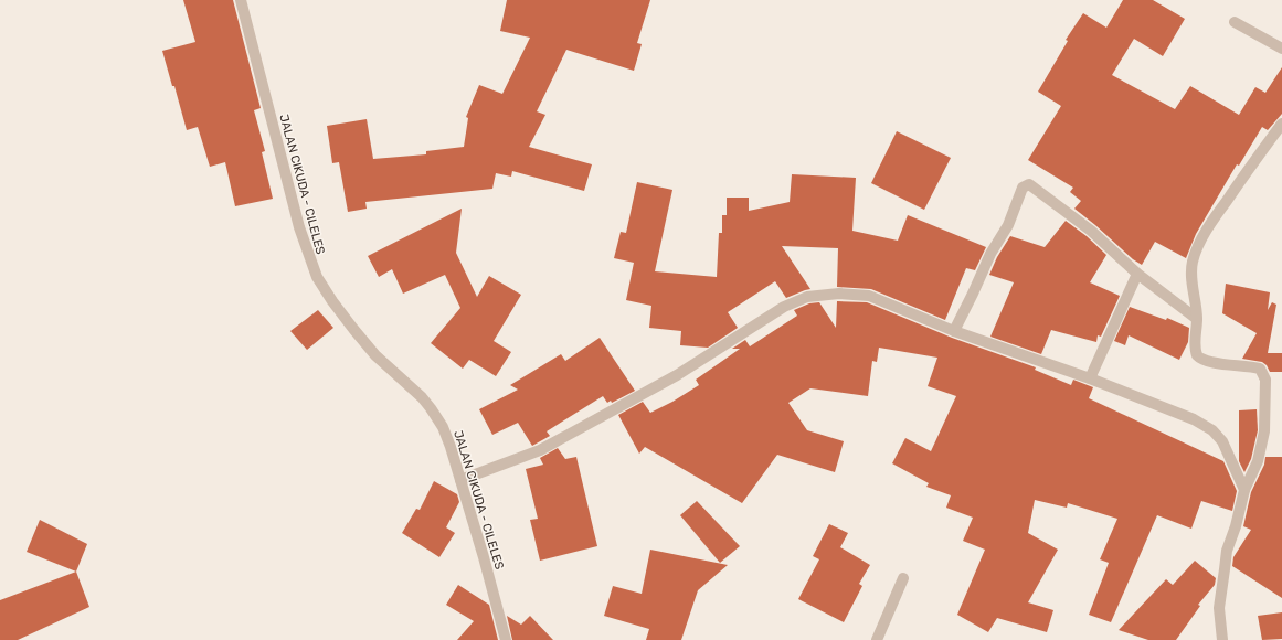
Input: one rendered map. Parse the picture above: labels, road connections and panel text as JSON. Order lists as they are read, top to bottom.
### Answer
{
  "streets": {
    "street": ["JALAN CIKUDA - CILELES"]
  }
}
